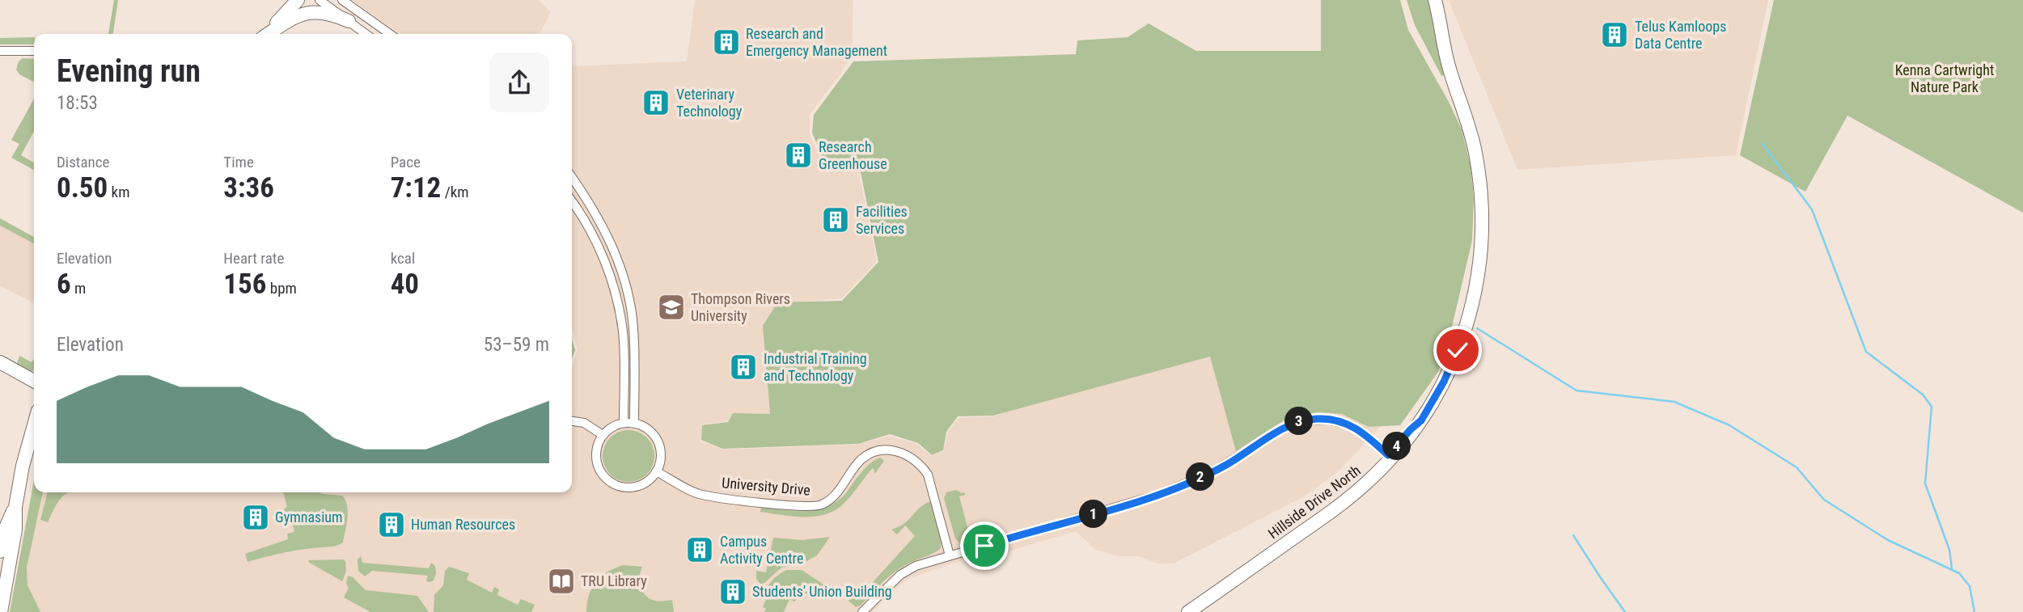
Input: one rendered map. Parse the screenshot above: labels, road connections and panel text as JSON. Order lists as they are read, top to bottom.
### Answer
{
  "streets": {
    "street": ["University Drive", "Hillside Drive North"]
  },
  "parks": ["Kenna Cartwright Nature Park"],
  "places": {
    "building": [
      "Telus Kamloops Data Centre",
      "Research and Emergency Management",
      "Veterinary Technology",
      "Research Greenhouse",
      "Facilities Services",
      "Industrial Training and Technology",
      "Gymnasium",
      "Human Resources",
      "Campus Activity Centre",
      "Students' Union Building"
    ],
    "school or university": ["Thompson Rivers University"],
    "library": ["TRU Library"]
  },
  "page": {
    "heading": ["Evening run", "18:53"],
    "stats": [
      ["Distance", "0.50 km"],
      ["Time", "3:36"],
      ["Pace", "7:12 /km"],
      ["Elevation", "6 m"],
      ["Heart rate", "156 bpm"],
      ["kcal", "40"]
    ],
    "chart": ["Elevation", "53–59 m"],
    "pins": [
      "3",
      "4",
      "2",
      "1"
    ]
  }
}
